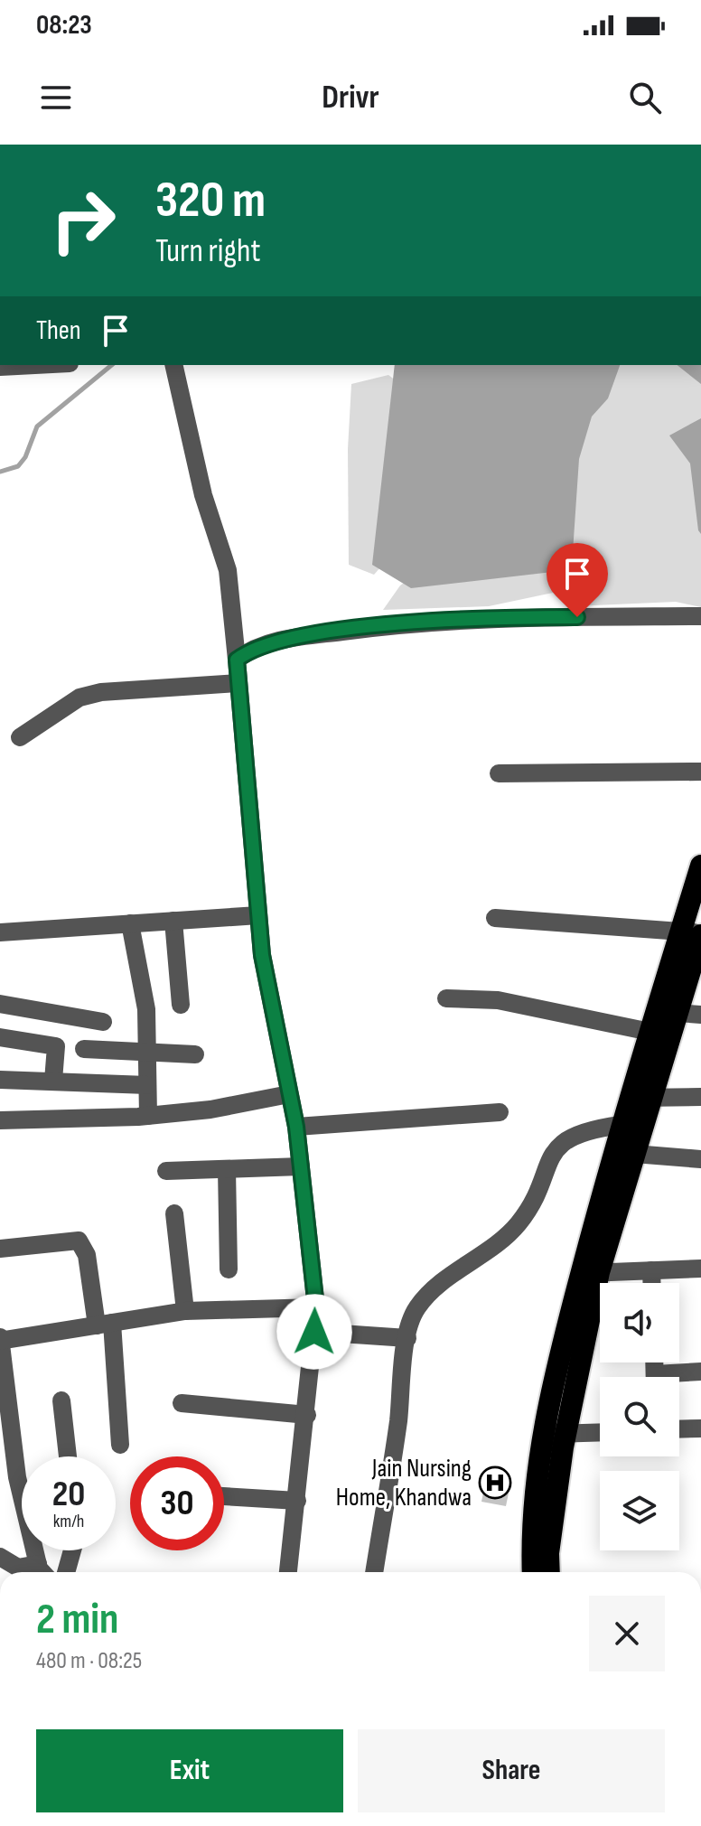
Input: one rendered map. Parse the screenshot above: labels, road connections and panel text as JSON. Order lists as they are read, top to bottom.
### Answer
{
  "places": {
    "hospital": ["Jain Nursing Home, Khandwa"]
  },
  "page": {
    "status": "08:23",
    "header": "Drivr",
    "turn": ["320 m", "Turn right"],
    "then": "Then",
    "speed": "20 km/h",
    "limit": "30",
    "heading": ["2 min", "480 m · 08:25"],
    "buttons": ["Exit", "Share"]
  }
}
